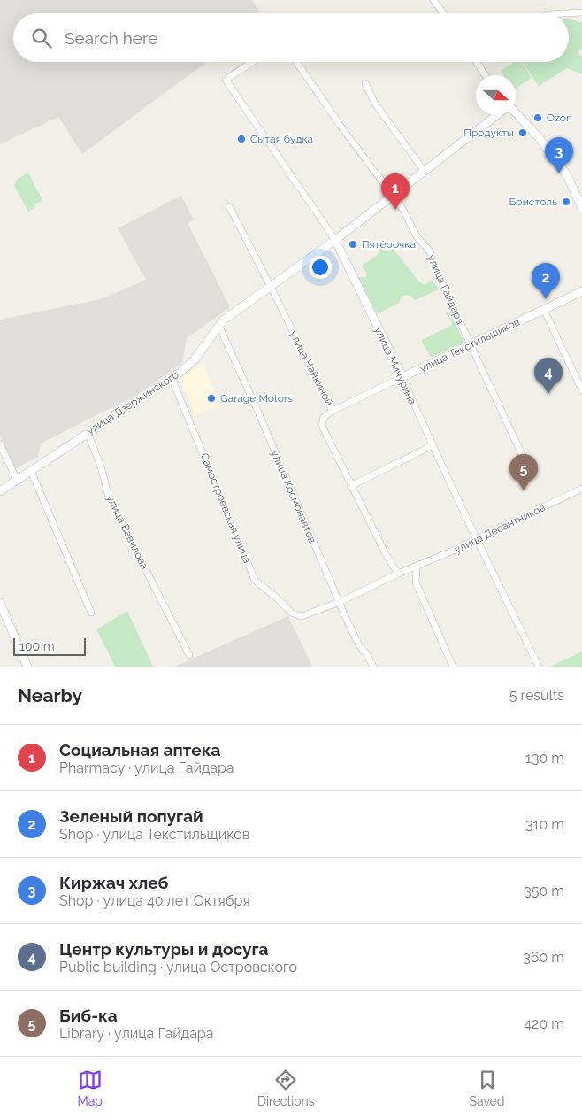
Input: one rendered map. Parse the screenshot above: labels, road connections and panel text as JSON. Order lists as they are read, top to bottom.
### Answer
{
  "streets": {
    "street": [
      "улица Гайдара",
      "улица Текстильщиков",
      "улица Мичурина",
      "улица Чайкиной",
      "улица Дзержинского",
      "улица Космонавтов",
      "Самостроевская улица",
      "улица Десантников",
      "улица Вавилова"
    ]
  },
  "crossings": [
    ["улица Гайдара", "улица Текстильщиков"],
    ["улица Гайдара", "улица Дзержинского"],
    ["улица Текстильщиков", "улица Мичурина"],
    ["улица Текстильщиков", "улица Чайкиной"],
    ["улица Мичурина", "улица Дзержинского"],
    ["улица Мичурина", "улица Десантников"],
    ["улица Чайкиной", "улица Дзержинского"],
    ["улица Чайкиной", "улица Десантников"],
    ["улица Дзержинского", "улица Космонавтов"],
    ["улица Дзержинского", "Самостроевская улица"],
    ["улица Дзержинского", "улица Вавилова"],
    ["улица Космонавтов", "Самостроевская улица"]
  ],
  "places": [
    "Ozon",
    "Продукты",
    "Сытая будка",
    "Бристоль",
    "Пятёрочка",
    "Garage Motors"
  ],
  "scale_bar": "100 m",
  "north": "right",
  "page": {
    "search": "Search here",
    "pins": [
      "3",
      "1",
      "2",
      "4",
      "5"
    ],
    "scale": "100 m",
    "heading": ["Nearby", "5 results"],
    "list": [
      {
        "mark": "1",
        "name": "Социальная аптека",
        "note": "Pharmacy · улица Гайдара",
        "value": "130 m"
      },
      {
        "mark": "2",
        "name": "Зеленый попугай",
        "note": "Shop · улица Текстильщиков",
        "value": "310 m"
      },
      {
        "mark": "3",
        "name": "Киржач хлеб",
        "note": "Shop · улица 40 лет Октября",
        "value": "350 m"
      },
      {
        "mark": "4",
        "name": "Центр культуры и досуга",
        "note": "Public building · улица Островского",
        "value": "360 m"
      },
      {
        "mark": "5",
        "name": "Биб-ка",
        "note": "Library · улица Гайдара",
        "value": "420 m"
      }
    ],
    "nav": ["Map", "Directions", "Saved"]
  }
}
